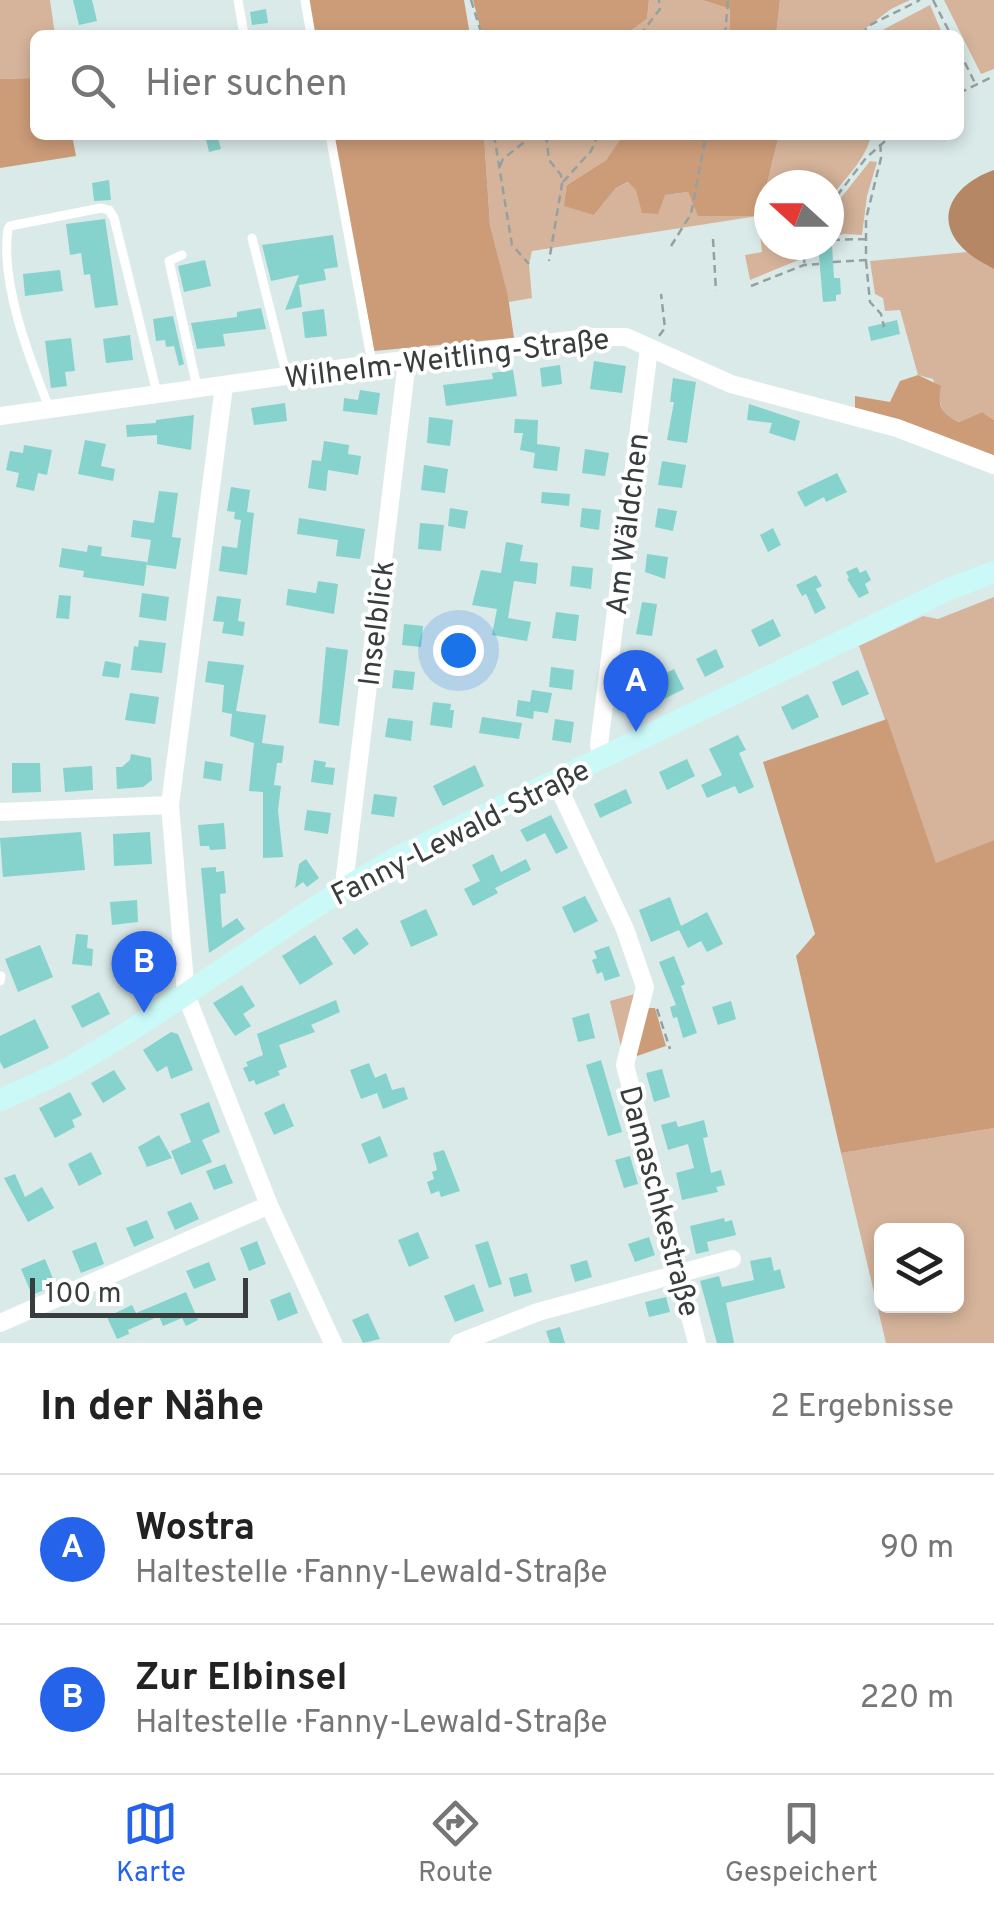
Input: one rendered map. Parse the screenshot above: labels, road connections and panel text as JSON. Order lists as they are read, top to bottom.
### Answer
{
  "streets": {
    "street": [
      "Wilhelm-Weitling-Straße",
      "Am Wäldchen",
      "Inselblick",
      "Fanny-Lewald-Straße",
      "Damaschkestraße"
    ]
  },
  "crossings": [
    ["Wilhelm-Weitling-Straße", "Am Wäldchen"],
    ["Wilhelm-Weitling-Straße", "Inselblick"],
    ["Am Wäldchen", "Fanny-Lewald-Straße"],
    ["Inselblick", "Fanny-Lewald-Straße"],
    ["Fanny-Lewald-Straße", "Damaschkestraße"]
  ],
  "scale_bar": "100 m",
  "north": "left",
  "page": {
    "search": "Hier suchen",
    "pins": ["A", "B"],
    "scale": "100 m",
    "heading": ["In der Nähe", "2 Ergebnisse"],
    "list": [
      {
        "mark": "A",
        "name": "Wostra",
        "note": "Haltestelle · Fanny-Lewald-Straße",
        "value": "90 m"
      },
      {
        "mark": "B",
        "name": "Zur Elbinsel",
        "note": "Haltestelle · Fanny-Lewald-Straße",
        "value": "220 m"
      }
    ],
    "nav": ["Karte", "Route", "Gespeichert"]
  }
}
